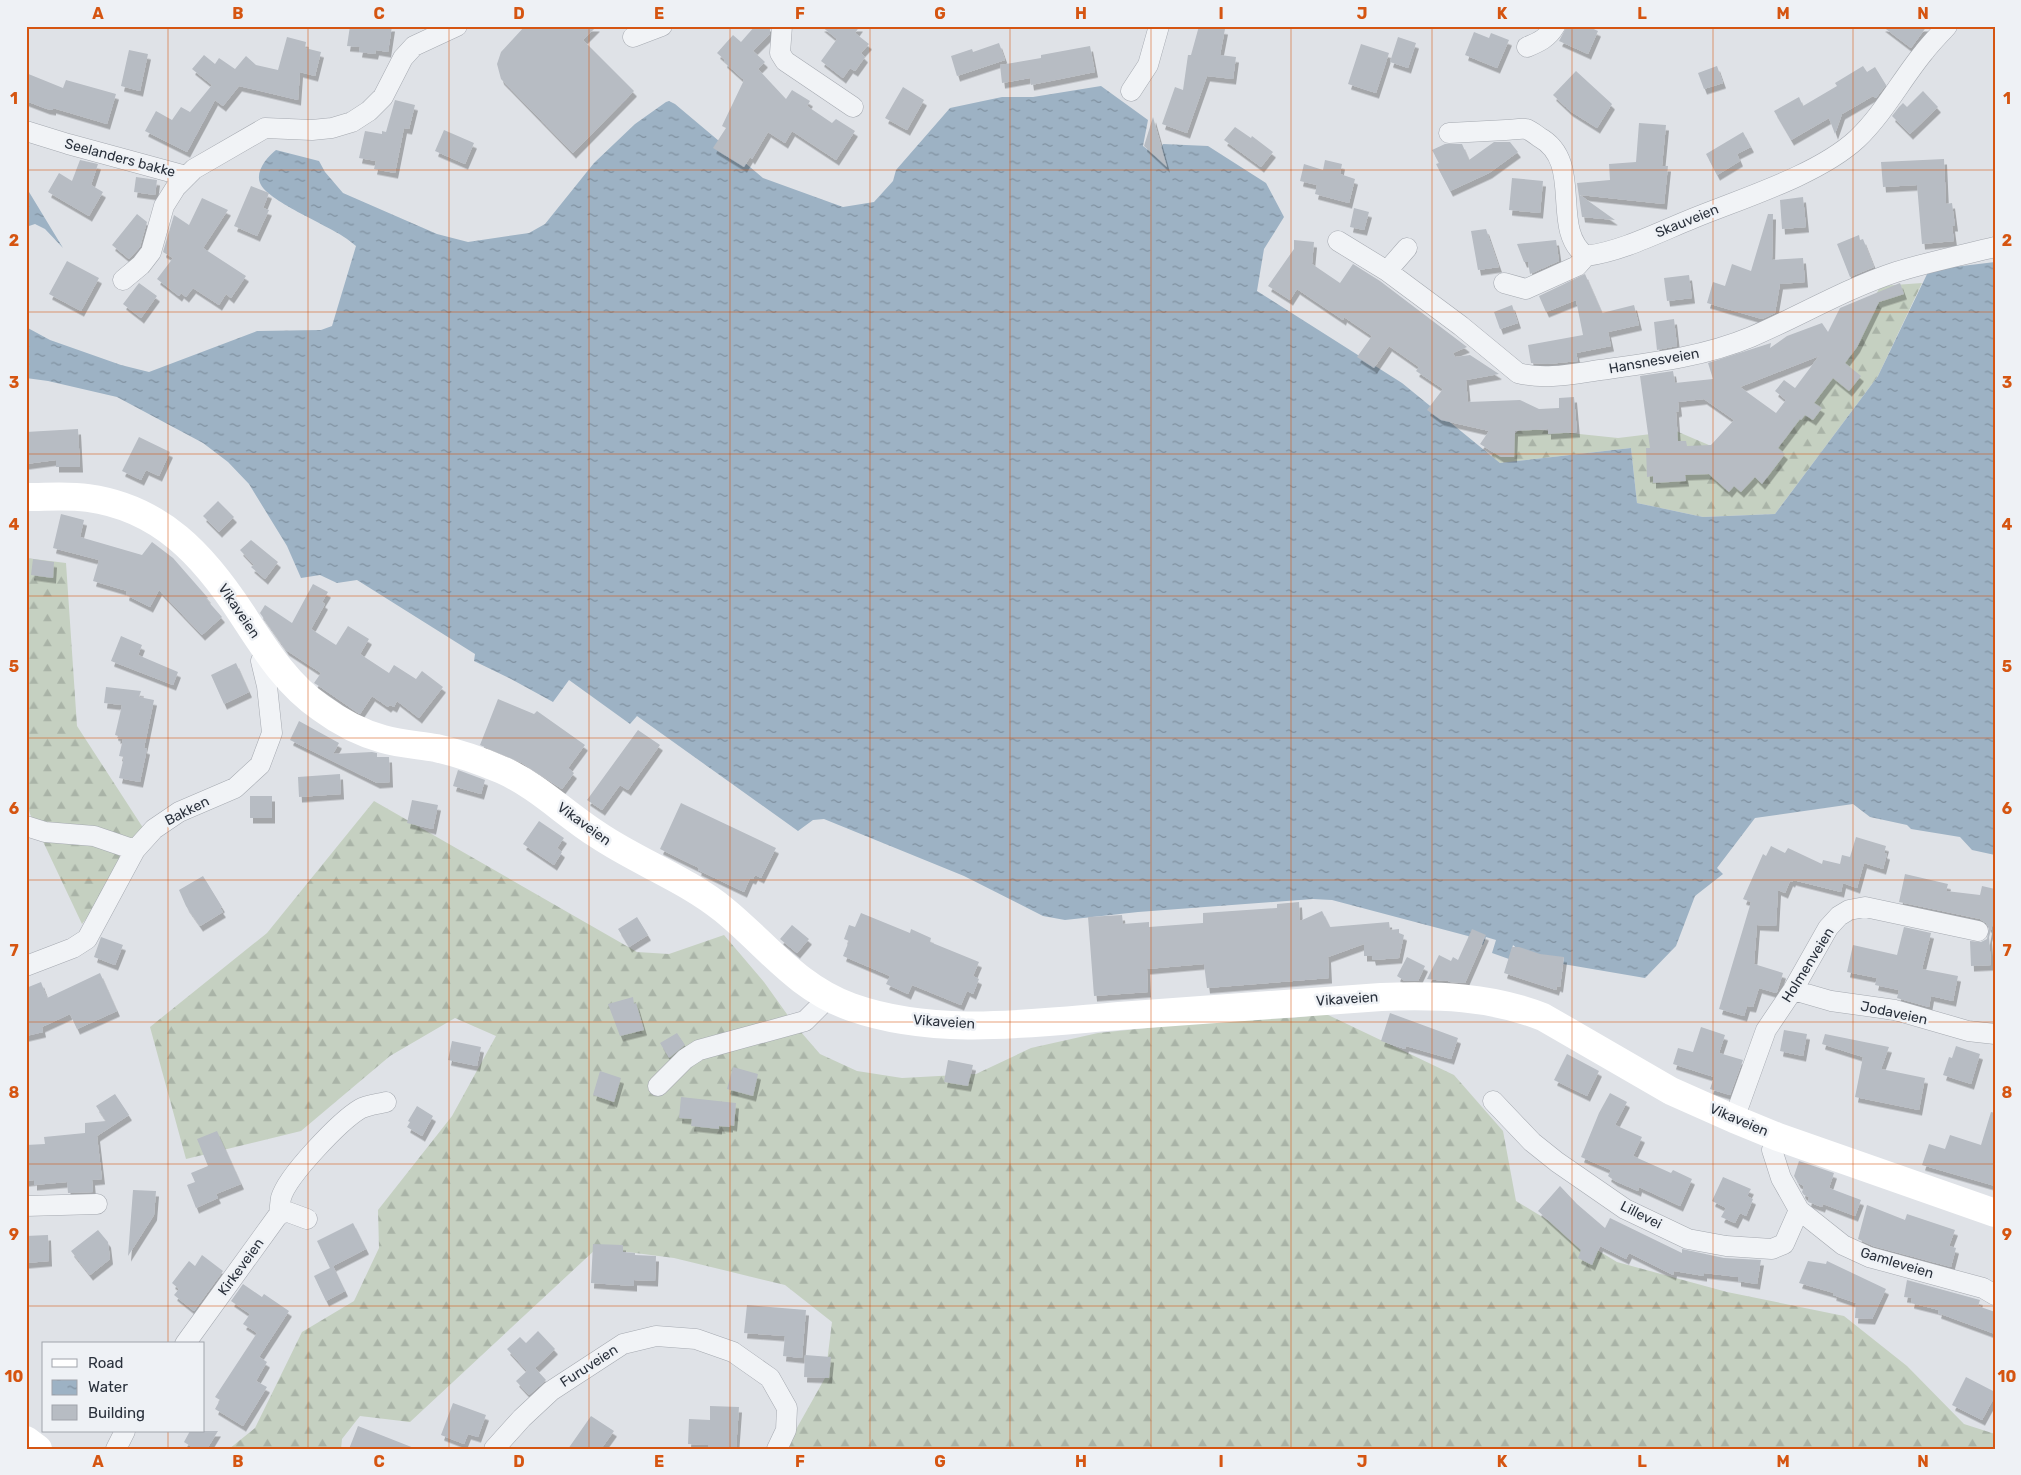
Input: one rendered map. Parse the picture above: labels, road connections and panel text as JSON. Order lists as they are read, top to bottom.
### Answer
{
  "streets": {
    "main road": ["Vikaveien"],
    "street": [
      "Seelanders bakke",
      "Skauveien",
      "Hansnesveien",
      "Bakken",
      "Holmenveien",
      "Jodaveien",
      "Lillevei",
      "Gamleveien",
      "Kirkeveien",
      "Furuveien"
    ]
  },
  "crossings": [
    ["Vikaveien", "Bakken"],
    ["Vikaveien", "Holmenveien"],
    ["Vikaveien", "Gamleveien"],
    ["Holmenveien", "Jodaveien"],
    ["Lillevei", "Gamleveien"]
  ],
  "legend": ["Road", "Water", "Building"],
  "grid": {
    "columns": [
      "A",
      "B",
      "C",
      "D",
      "E",
      "F",
      "G",
      "H",
      "I",
      "J",
      "K",
      "L",
      "M",
      "N"
    ],
    "rows": [
      "1",
      "2",
      "3",
      "4",
      "5",
      "6",
      "7",
      "8",
      "9",
      "10"
    ]
  }
}
